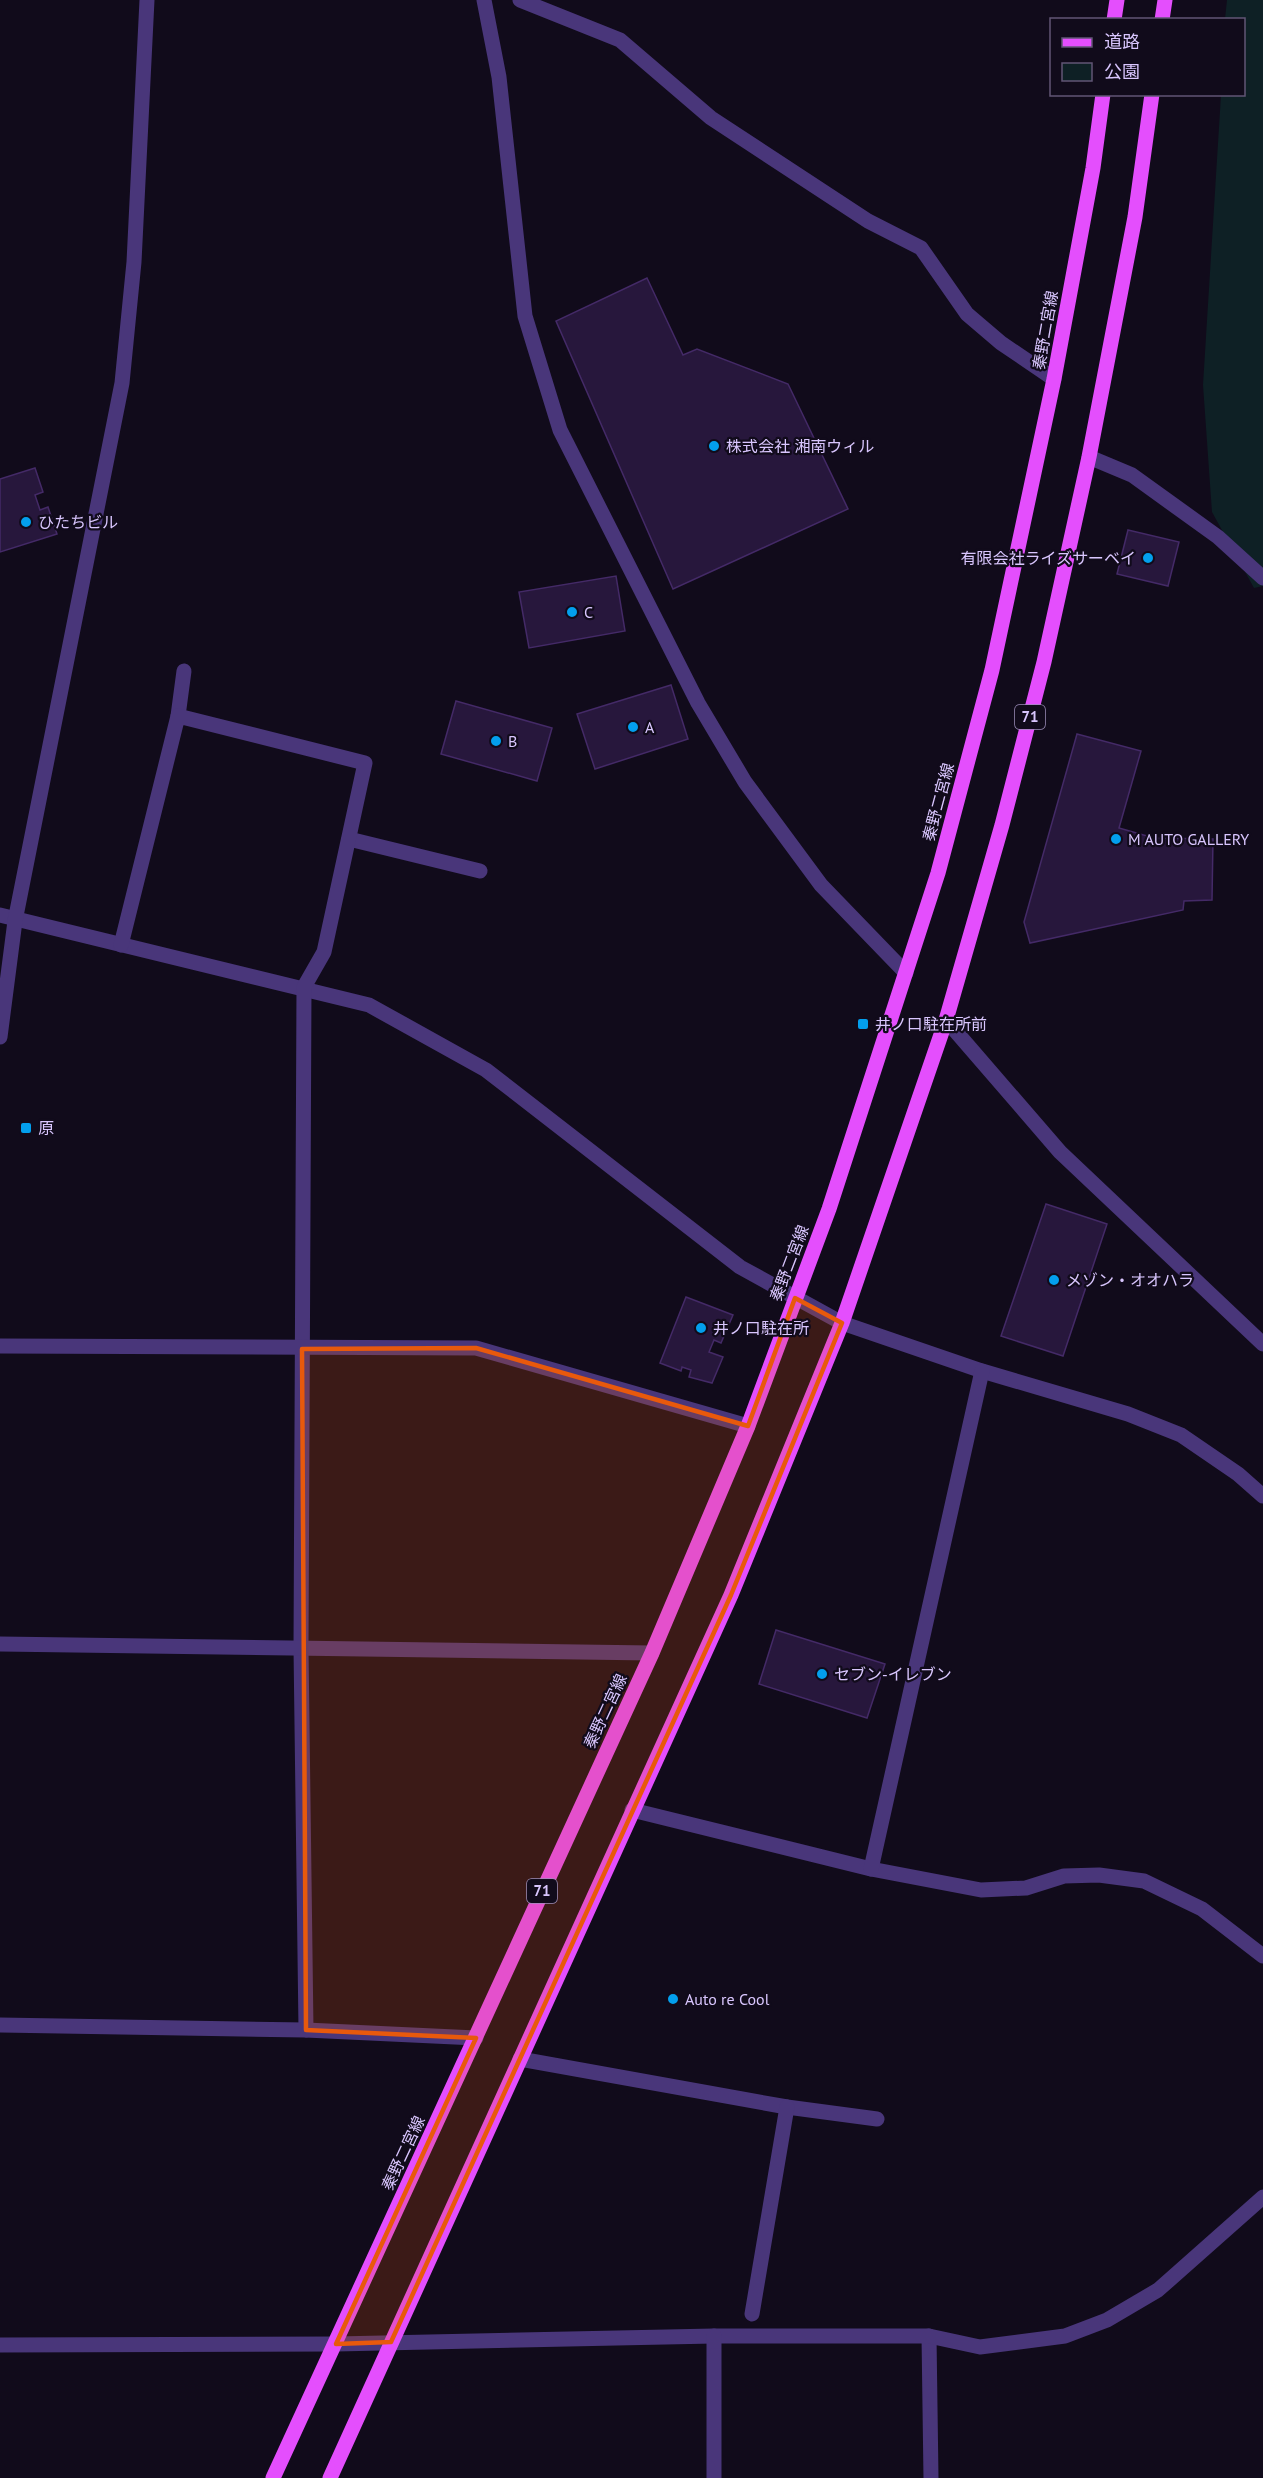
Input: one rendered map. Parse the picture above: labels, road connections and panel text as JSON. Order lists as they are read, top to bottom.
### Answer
{
  "streets": {
    "main road": ["秦野二宮線", "71"]
  },
  "places": {
    "other": [
      "株式会社 湘南ウィル",
      "ひたちビル",
      "有限会社ライズサーベイ",
      "C",
      "A",
      "B",
      "M AUTO GALLERY",
      "メゾン・オオハラ",
      "井ノ口駐在所",
      "セブン-イレブン",
      "Auto re Cool"
    ],
    "transit": ["井ノ口駐在所前", "原"]
  },
  "legend": ["道路", "公園"]
}
